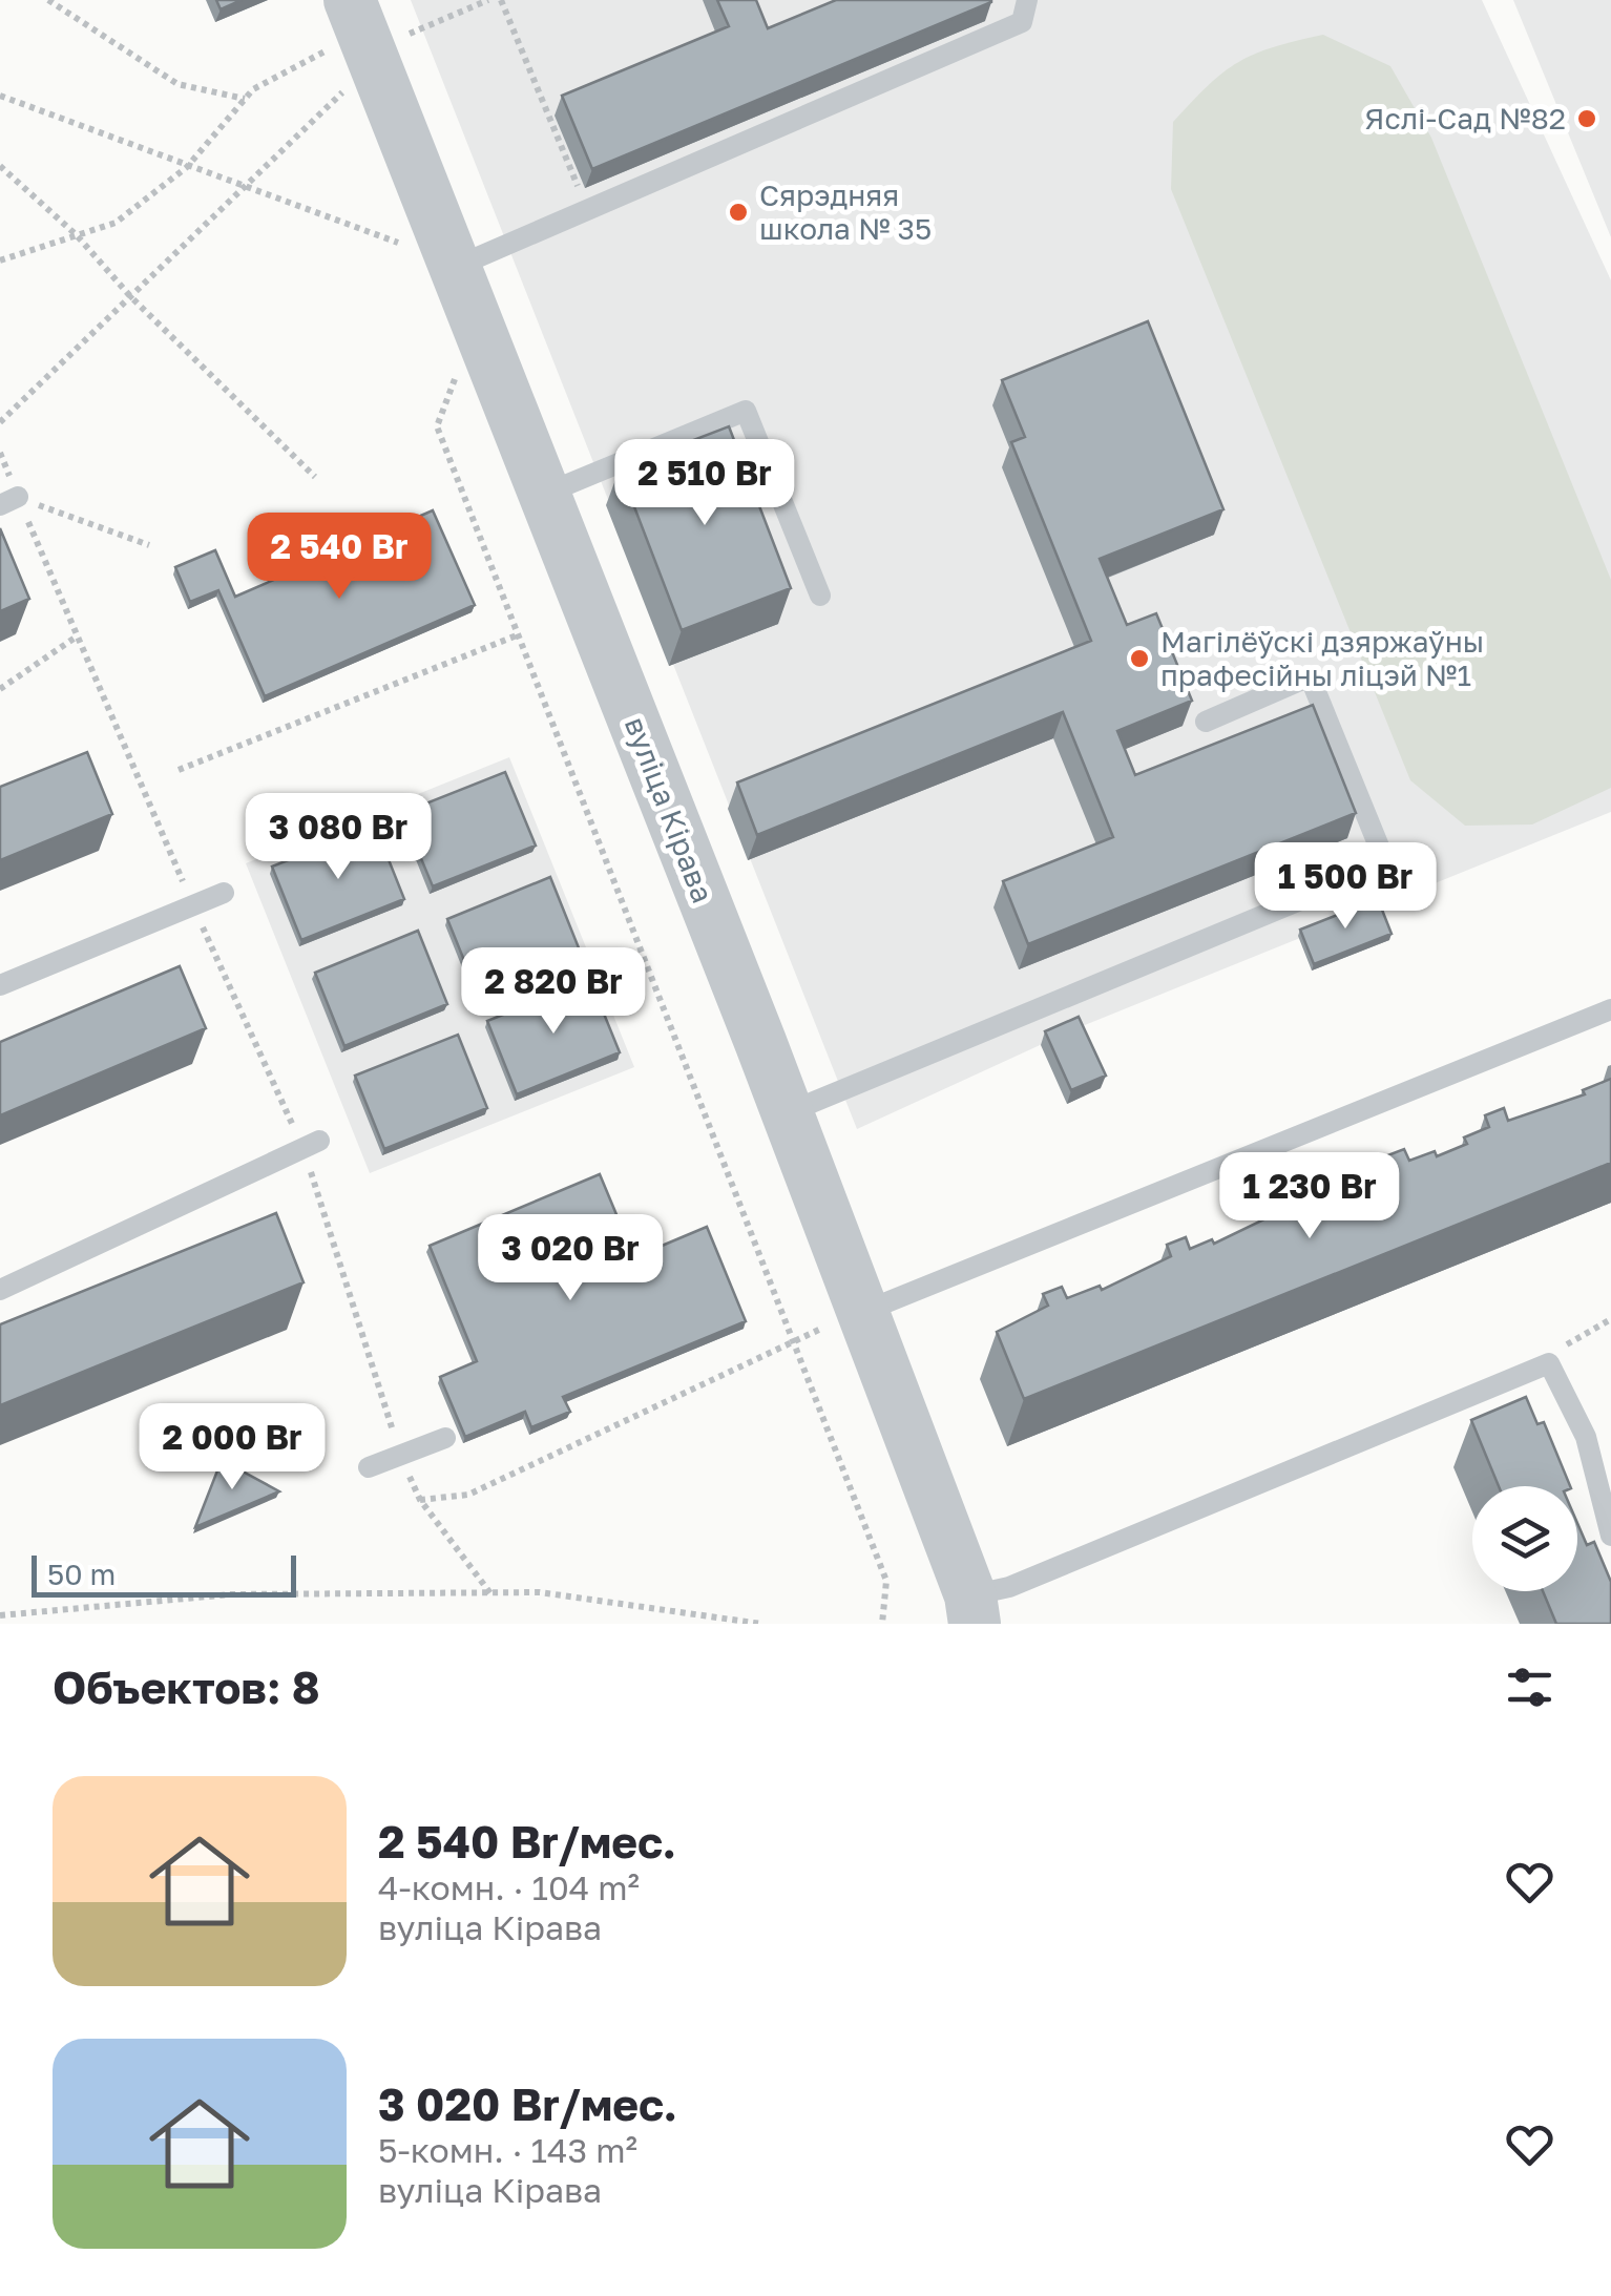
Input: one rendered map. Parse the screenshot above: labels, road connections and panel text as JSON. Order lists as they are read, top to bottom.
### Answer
{
  "streets": {
    "street": ["вуліца Кірава"]
  },
  "places": ["Яслі-Сад №82", "Сярэдняя школа № 35", "Магілёўскі дзяржаўны прафесійны ліцэй №1"],
  "scale_bar": "50 m",
  "page": {
    "price": [
      "2 510 Br",
      "2 540 Br",
      "3 080 Br",
      "1 500 Br",
      "2 820 Br",
      "1 230 Br",
      "3 020 Br",
      "2 000 Br"
    ],
    "scale": "50 m",
    "heading": "Объектов: 8",
    "list": [
      {
        "name": "2 540 Br/мес.",
        "note": "4-комн. · 104 m² · вуліца Кірава"
      },
      {
        "name": "3 020 Br/мес.",
        "note": "5-комн. · 143 m² · вуліца Кірава"
      }
    ]
  }
}
